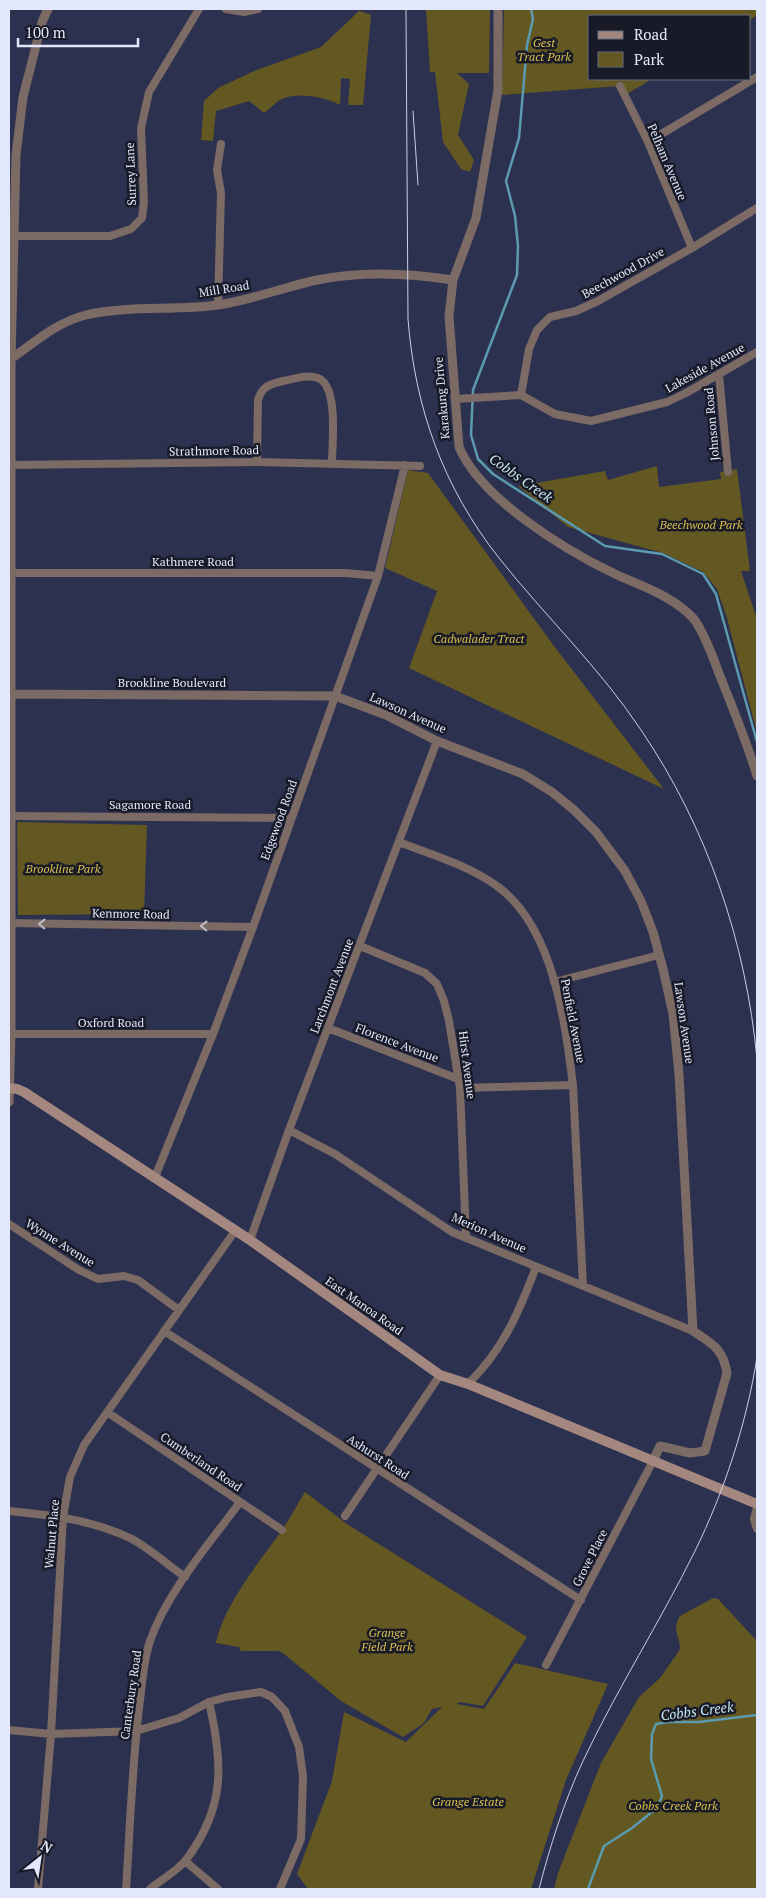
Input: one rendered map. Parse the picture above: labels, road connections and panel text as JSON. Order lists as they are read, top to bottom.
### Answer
{
  "streets": {
    "main road": ["East Manoa Road"],
    "street": [
      "Pelham Avenue",
      "Surrey Lane",
      "Beechwood Drive",
      "Mill Road",
      "Lakeside Avenue",
      "Karakung Drive",
      "Johnson Road",
      "Strathmore Road",
      "Kathmere Road",
      "Brookline Boulevard",
      "Lawson Avenue",
      "Sagamore Road",
      "Edgewood Road",
      "Kenmore Road",
      "Larchmont Avenue",
      "Penfield Avenue",
      "Oxford Road",
      "Florence Avenue",
      "Hirst Avenue",
      "Merion Avenue",
      "Wynne Avenue",
      "Ashurst Road",
      "Cumberland Road",
      "Walnut Place",
      "Grove Place",
      "Canterbury Road"
    ]
  },
  "crossings": [
    ["Pelham Avenue", "Beechwood Drive"],
    ["Beechwood Drive", "Lakeside Avenue"],
    ["Mill Road", "Karakung Drive"],
    ["Lakeside Avenue", "Johnson Road"],
    ["Strathmore Road", "Edgewood Road"],
    ["Kathmere Road", "Edgewood Road"],
    ["Brookline Boulevard", "Lawson Avenue"],
    ["Brookline Boulevard", "Edgewood Road"],
    ["Lawson Avenue", "Edgewood Road"],
    ["Lawson Avenue", "Larchmont Avenue"],
    ["Lawson Avenue", "Merion Avenue"],
    ["Sagamore Road", "Edgewood Road"],
    ["Edgewood Road", "Kenmore Road"],
    ["Edgewood Road", "Oxford Road"],
    ["Edgewood Road", "East Manoa Road"],
    ["Larchmont Avenue", "Penfield Avenue"],
    ["Larchmont Avenue", "Florence Avenue"],
    ["Larchmont Avenue", "Hirst Avenue"],
    ["Larchmont Avenue", "Merion Avenue"],
    ["Larchmont Avenue", "East Manoa Road"],
    ["Penfield Avenue", "Merion Avenue"],
    ["Florence Avenue", "Hirst Avenue"],
    ["Hirst Avenue", "Merion Avenue"],
    ["Wynne Avenue", "Walnut Place"],
    ["East Manoa Road", "Walnut Place"],
    ["East Manoa Road", "Grove Place"],
    ["Ashurst Road", "Walnut Place"],
    ["Ashurst Road", "Grove Place"],
    ["Cumberland Road", "Walnut Place"],
    ["Cumberland Road", "Canterbury Road"]
  ],
  "one_way": ["Kenmore Road"],
  "water": ["Cobbs Creek"],
  "parks": [
    "Gest Tract Park",
    "Beechwood Park",
    "Cadwalader Tract",
    "Brookline Park",
    "Grange Field Park",
    "Grange Estate",
    "Cobbs Creek Park"
  ],
  "legend": ["Road", "Park"],
  "scale_bar": "100 m",
  "north": "top right"
}
